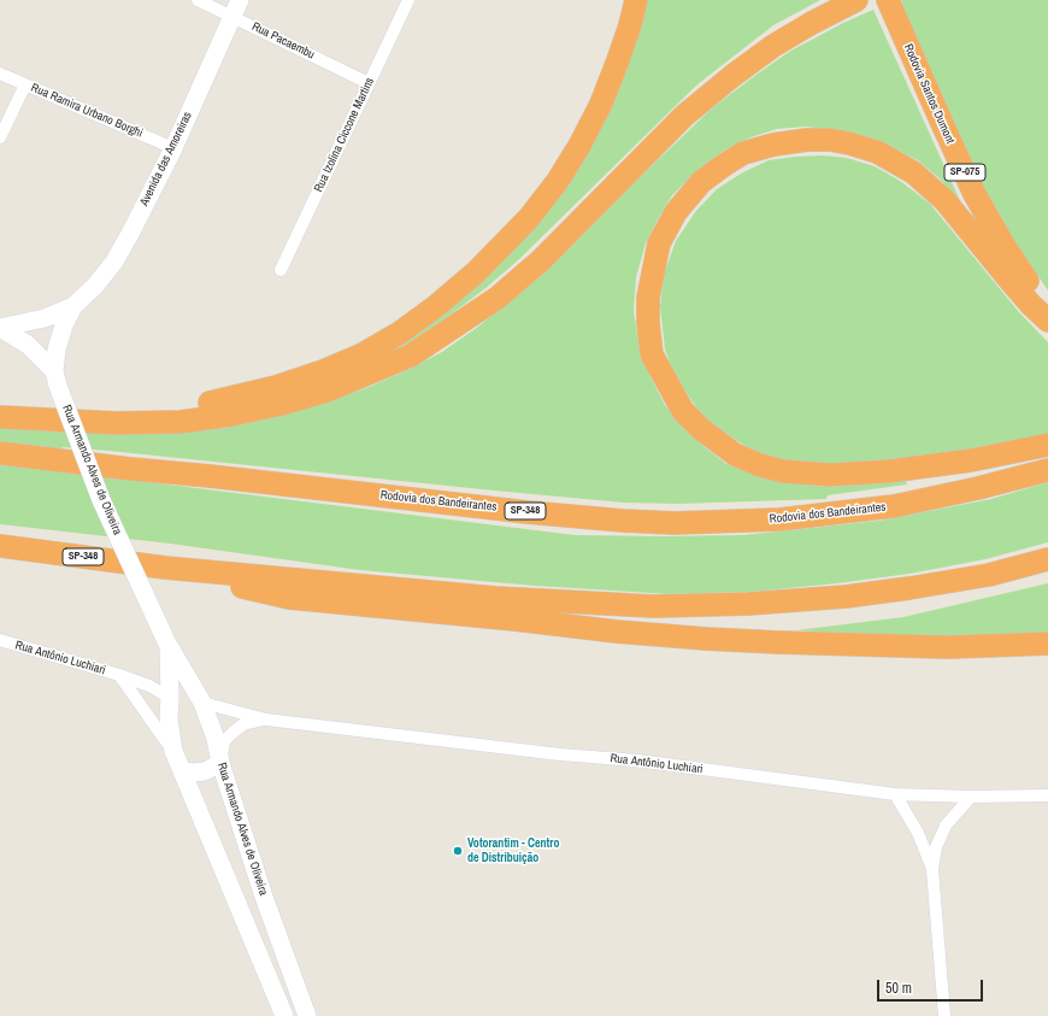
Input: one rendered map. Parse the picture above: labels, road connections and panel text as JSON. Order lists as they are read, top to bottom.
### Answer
{
  "streets": {
    "highway": [
      "Rodovia Santos Dumont",
      "SP-075",
      "Rodovia dos Bandeirantes",
      "SP-348"
    ],
    "main road": ["Avenida das Amoreiras", "Rua Armando Alves de Oliveira"],
    "street": [
      "Rua Pacaembu",
      "Rua Ramira Urbano Borghi",
      "Rua Izolina Ciccone Martins",
      "Rua Antônio Luchiari"
    ]
  },
  "crossings": [
    ["Rua Pacaembu", "Rua Izolina Ciccone Martins"],
    ["Rua Pacaembu", "Avenida das Amoreiras"],
    ["Rua Ramira Urbano Borghi", "Avenida das Amoreiras"],
    ["Avenida das Amoreiras", "Rua Armando Alves de Oliveira"],
    ["Rua Armando Alves de Oliveira", "Rua Antônio Luchiari"]
  ],
  "places": ["Votorantim - Centro de Distribuição"],
  "scale_bar": "50 m"
}
